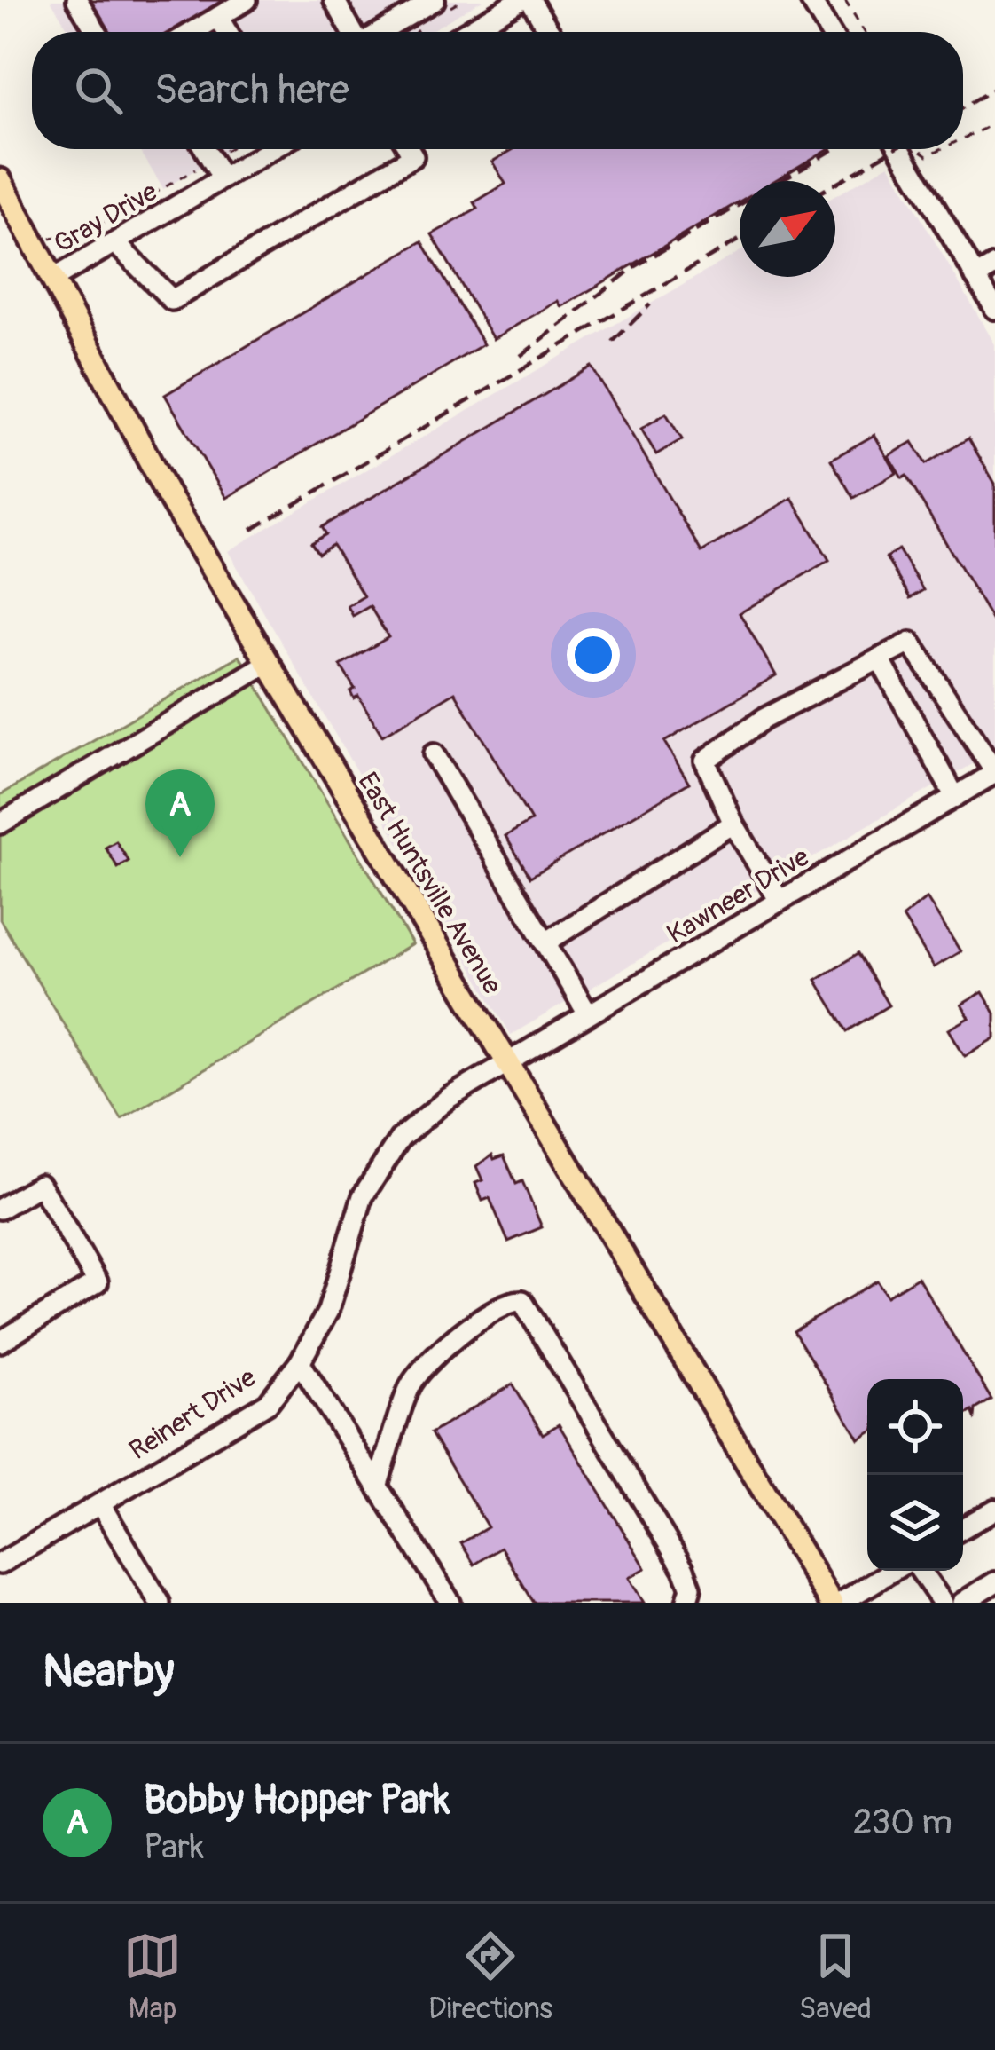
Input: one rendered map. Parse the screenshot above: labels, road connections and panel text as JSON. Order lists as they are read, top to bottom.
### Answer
{
  "streets": {
    "main road": ["East Huntsville Avenue"],
    "street": ["Gray Drive", "Kawneer Drive", "Reinert Drive"]
  },
  "crossings": [
    ["Gray Drive", "East Huntsville Avenue"],
    ["East Huntsville Avenue", "Kawneer Drive"],
    ["East Huntsville Avenue", "Reinert Drive"],
    ["Kawneer Drive", "Reinert Drive"]
  ],
  "north": "top right",
  "page": {
    "search": "Search here",
    "pins": "A",
    "heading": "Nearby",
    "list": [
      {
        "mark": "A",
        "name": "Bobby Hopper Park",
        "note": "Park",
        "value": "230 m"
      }
    ],
    "nav": ["Map", "Directions", "Saved"]
  }
}
